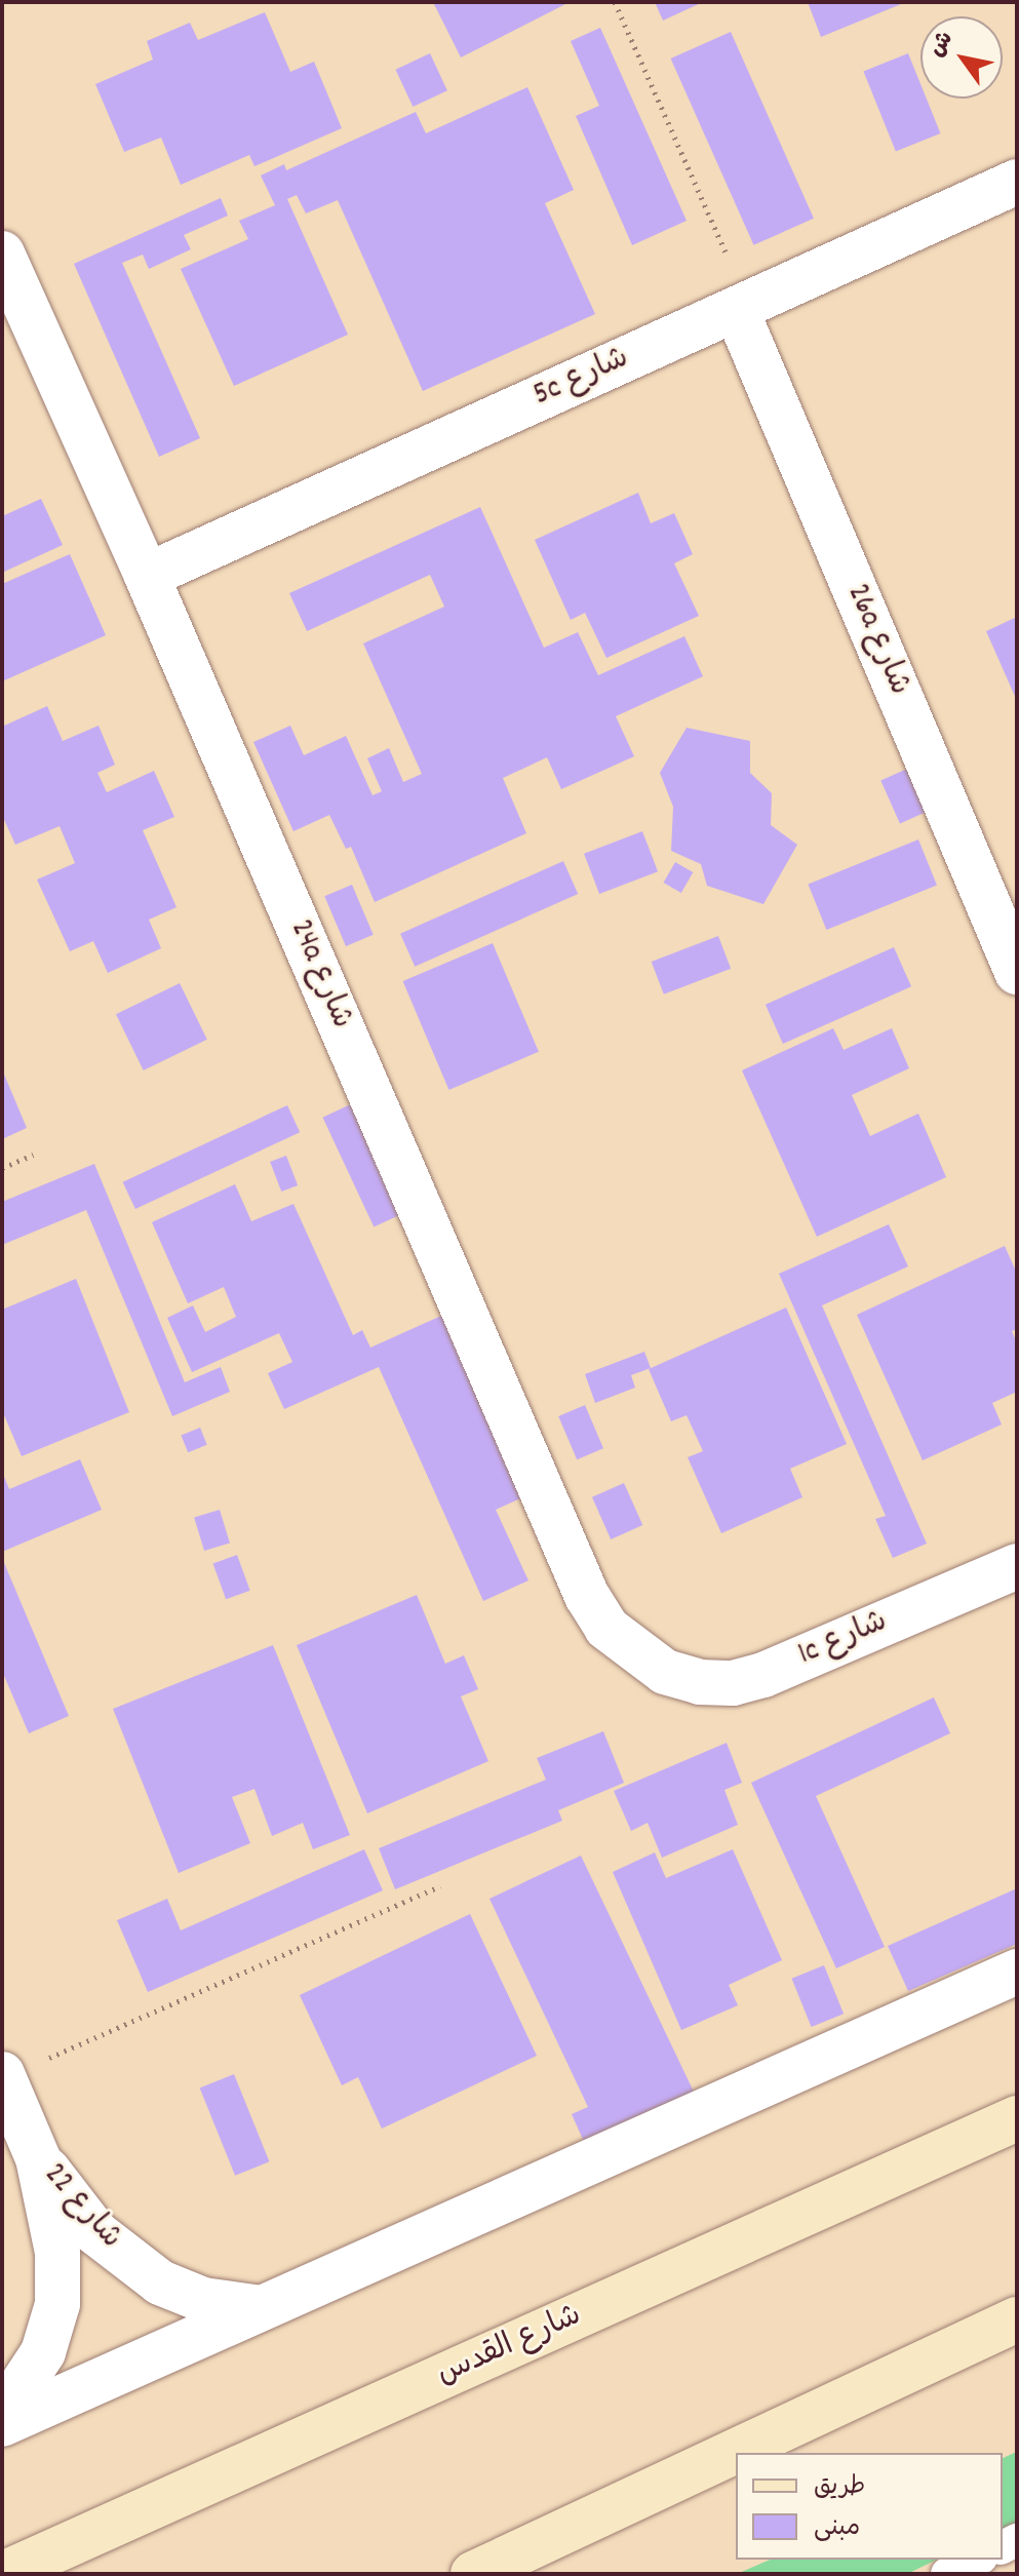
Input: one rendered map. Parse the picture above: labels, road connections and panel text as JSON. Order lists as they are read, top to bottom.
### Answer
{
  "streets": {
    "main road": ["شارع القدس"],
    "street": [
      "5c شارع",
      "26a شارع",
      "24a شارع",
      "1c شارع",
      "شارع 22"
    ]
  },
  "crossings": [
    ["5c شارع", "26a شارع"],
    ["5c شارع", "24a شارع"],
    ["24a شارع", "1c شارع"]
  ],
  "legend": ["طريق", "مبنى"],
  "north": "top left"
}
